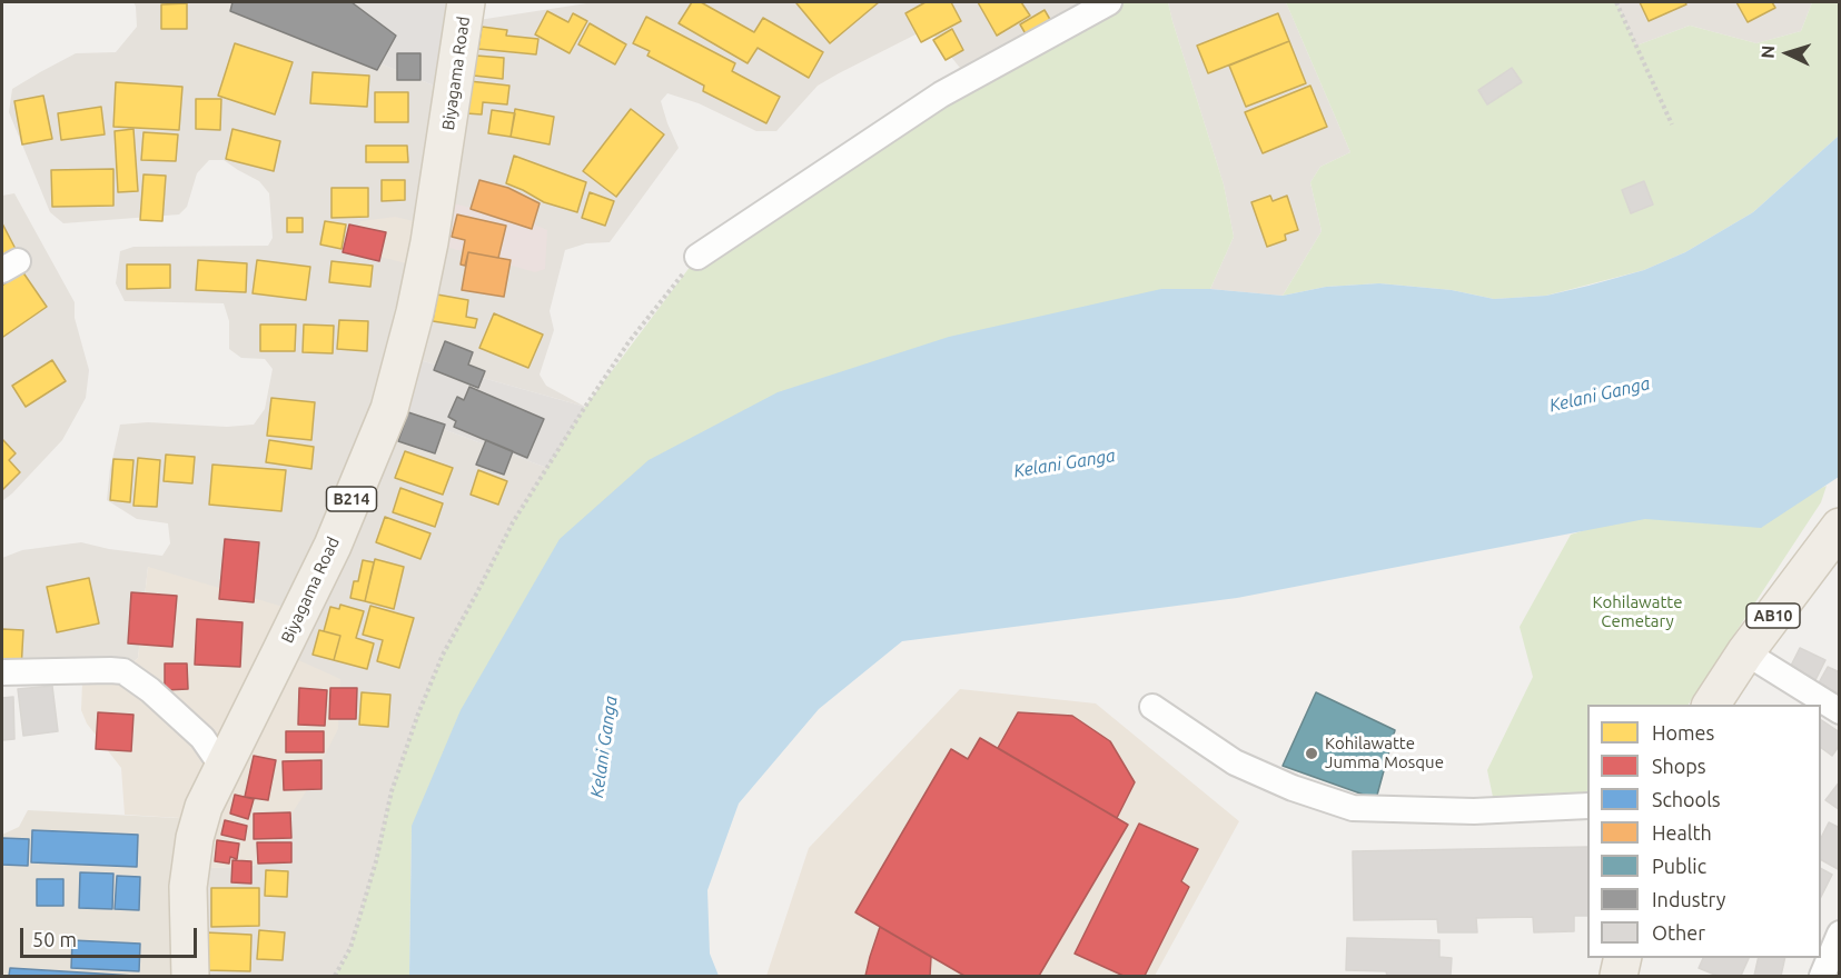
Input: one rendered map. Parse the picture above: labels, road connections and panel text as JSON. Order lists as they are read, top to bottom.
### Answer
{
  "streets": {
    "main road": ["Biyagama Road", "B214", "AB10"]
  },
  "water": ["Kelani Ganga"],
  "parks": ["Kohilawatte Cemetary"],
  "places": ["Kohilawatte Jumma Mosque"],
  "legend": [
    "Homes",
    "Shops",
    "Schools",
    "Health",
    "Public",
    "Industry",
    "Other"
  ],
  "scale_bar": "50 m",
  "north": "left"
}
